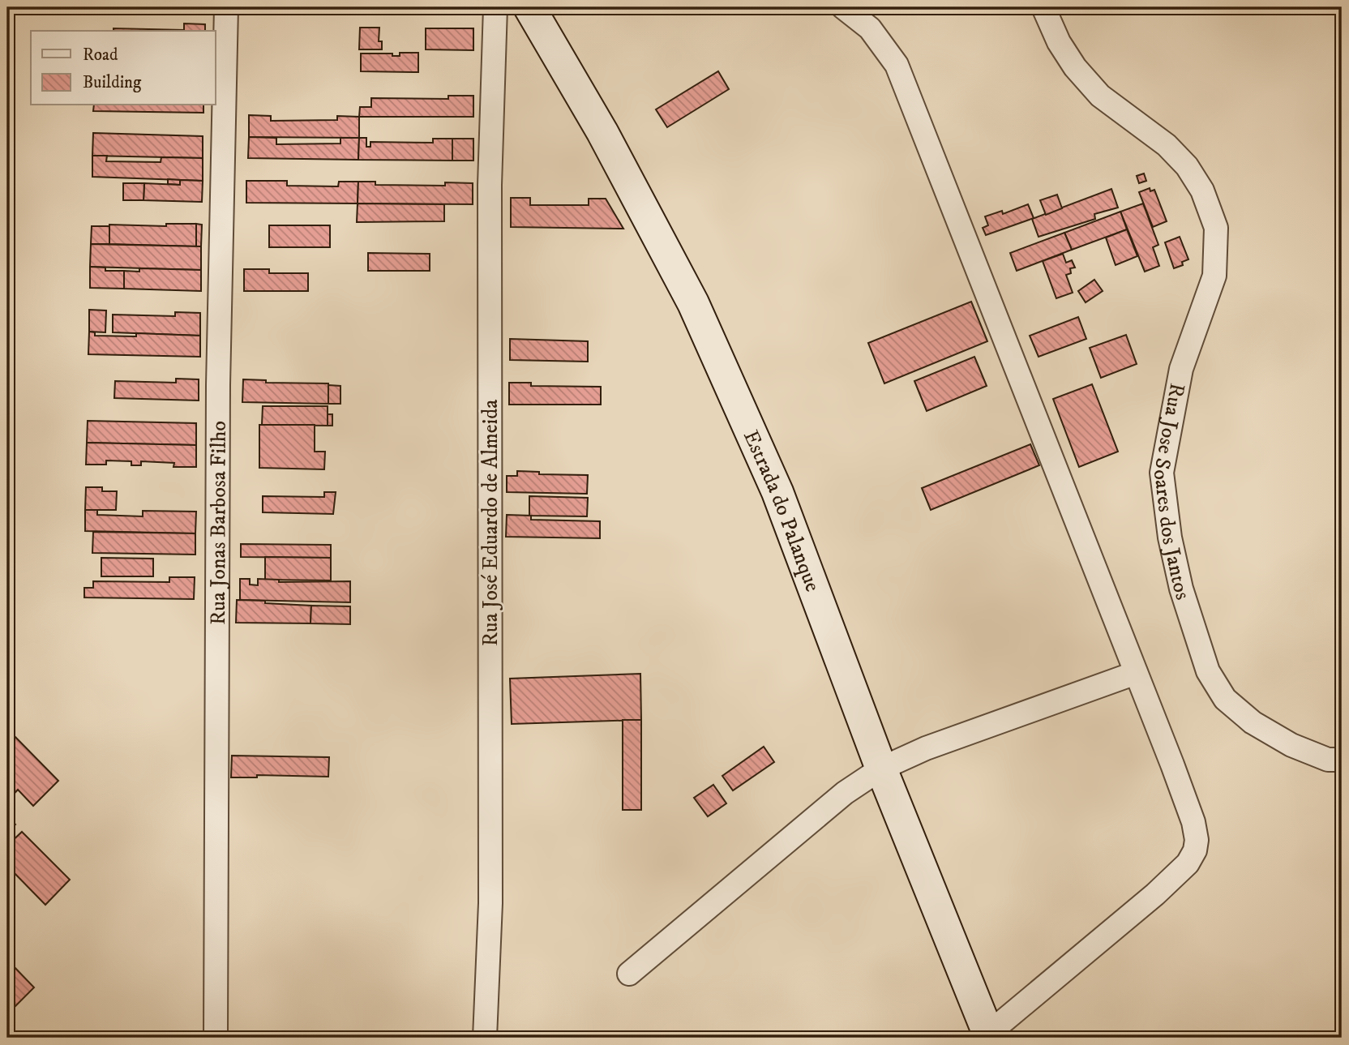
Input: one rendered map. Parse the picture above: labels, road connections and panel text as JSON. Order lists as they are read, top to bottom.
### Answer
{
  "streets": {
    "street": [
      "Rua Jose Soares dos Jantos",
      "Estrada do Palanque",
      "Rua Jonas Barbosa Filho",
      "Rua José Eduardo de Almeida"
    ]
  },
  "legend": ["Road", "Building"]
}
